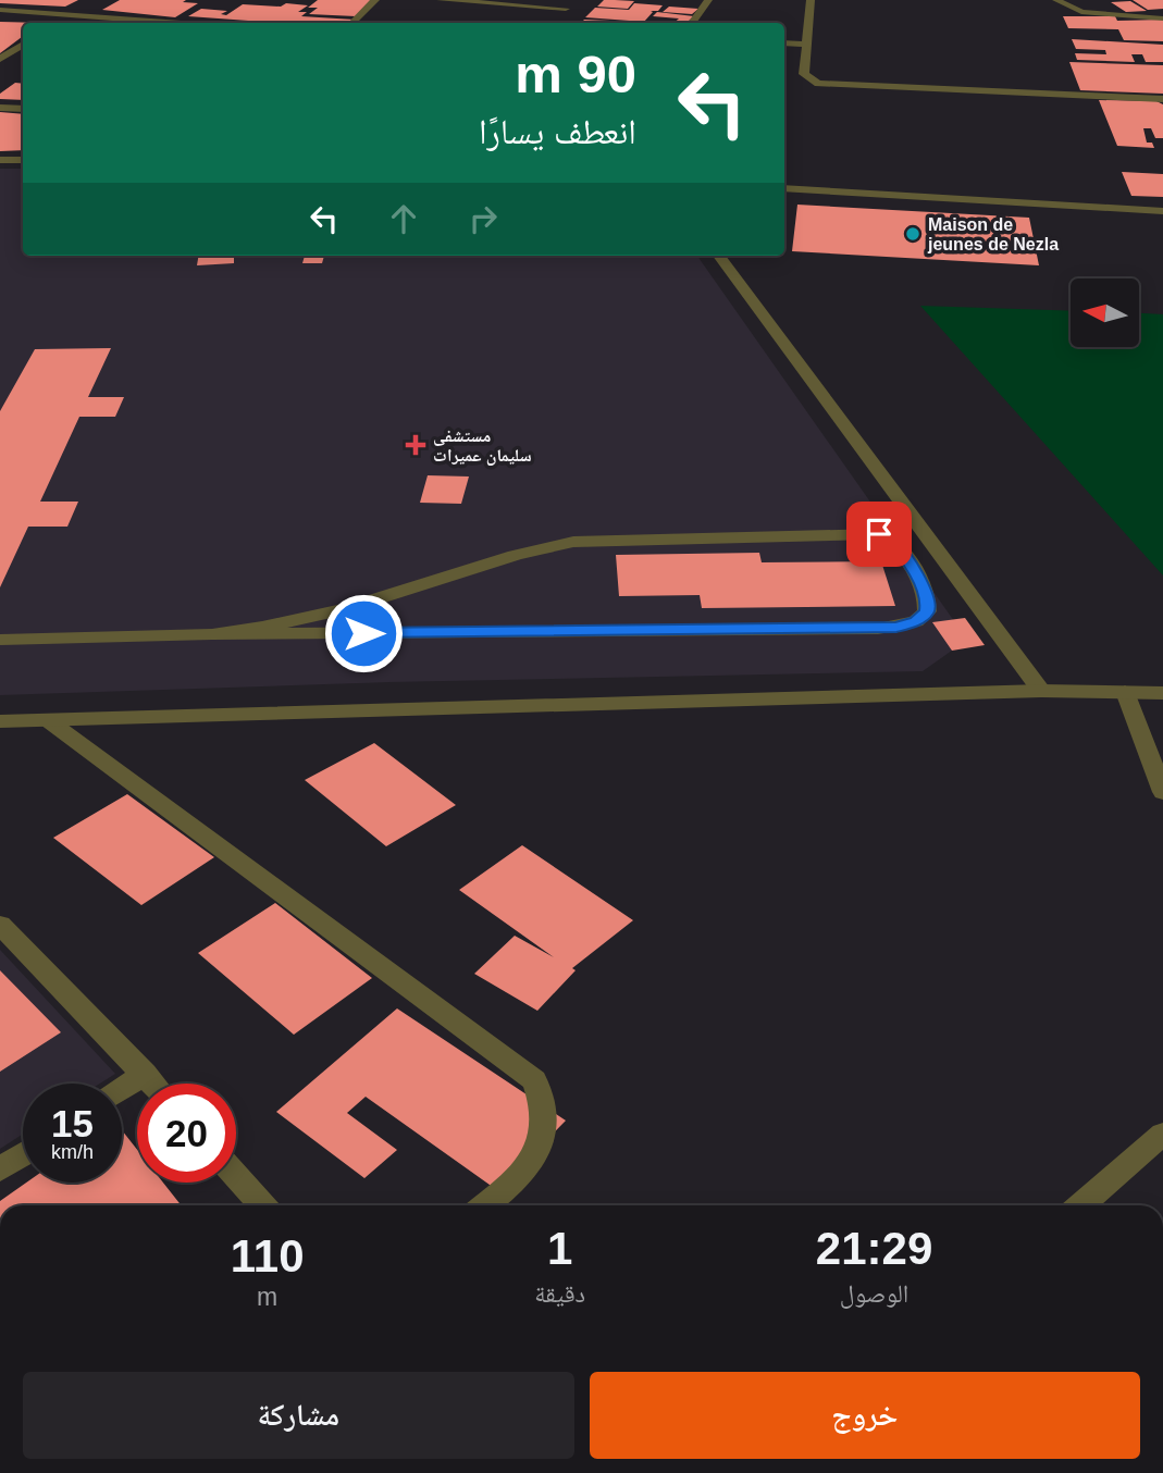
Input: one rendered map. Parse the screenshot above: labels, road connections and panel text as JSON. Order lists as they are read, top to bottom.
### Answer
{
  "places": {
    "other": ["Maison de jeunes de Nezla"],
    "health": ["مستشفى سليمان عميرات"]
  },
  "north": "left",
  "page": {
    "turn": ["90 m", "انعطف يسارًا"],
    "speed": "15 km/h",
    "limit": "20",
    "eta": [
      "21:29",
      "الوصول",
      "1",
      "دقيقة",
      "110",
      "m"
    ],
    "buttons": ["خروج", "مشاركة"]
  }
}
